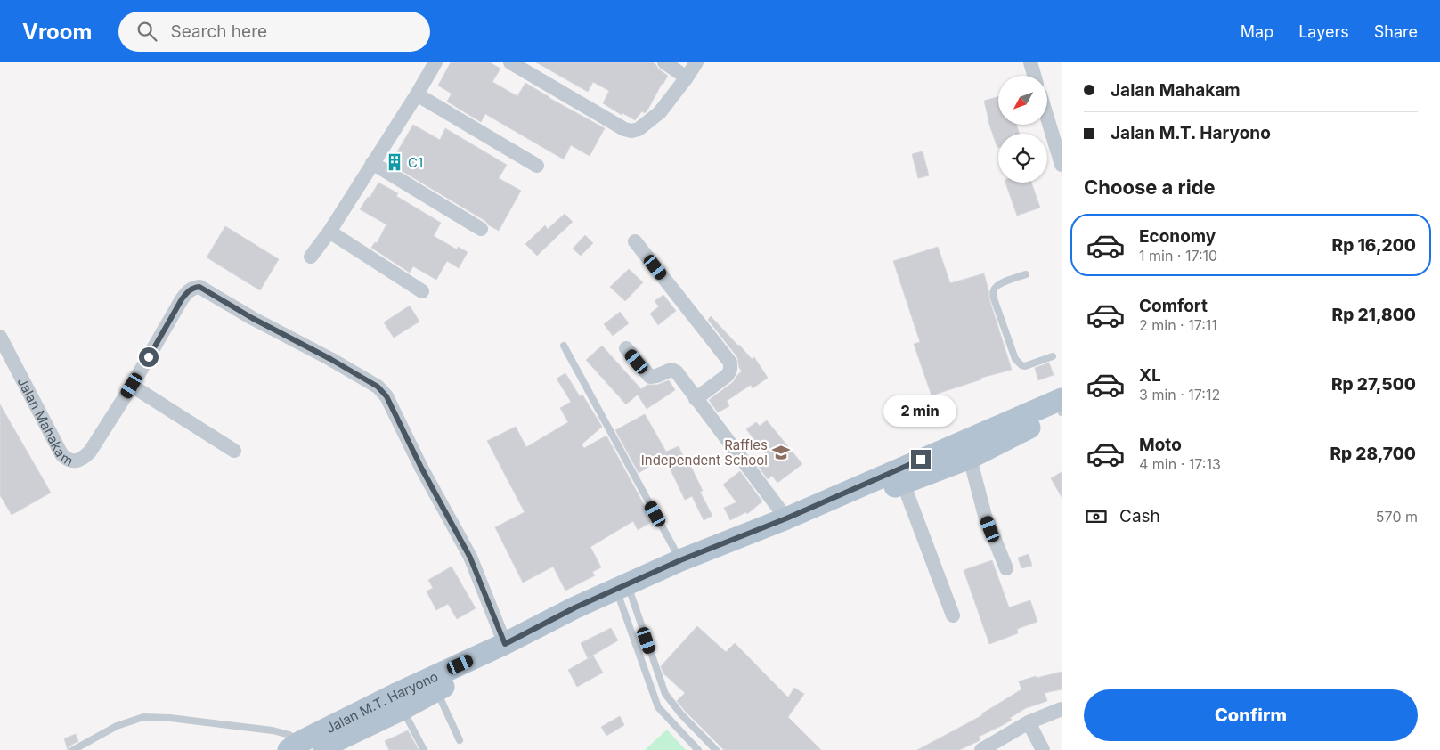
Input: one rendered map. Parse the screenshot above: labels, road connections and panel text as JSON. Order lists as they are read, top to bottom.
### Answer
{
  "streets": {
    "main road": ["Jalan M.T. Haryono"],
    "street": ["Jalan Mahakam"]
  },
  "crossings": [
    ["Jalan Mahakam", "Jalan M.T. Haryono"]
  ],
  "places": {
    "building": ["C1"],
    "school or university": ["Raffles Independent School"]
  },
  "north": "bottom left",
  "page": {
    "header": "Vroom",
    "search": "Search here",
    "nav": ["Map", "Layers", "Share"],
    "banner": ["Jalan Mahakam", "Jalan M.T. Haryono"],
    "heading": "Choose a ride",
    "list": [
      {
        "name": "Economy",
        "note": "1 min · 17:10",
        "value": "Rp 16,200"
      },
      {
        "name": "Comfort",
        "note": "2 min · 17:11",
        "value": "Rp 21,800"
      },
      {
        "name": "XL",
        "note": "3 min · 17:12",
        "value": "Rp 27,500"
      },
      {
        "name": "Moto",
        "note": "4 min · 17:13",
        "value": "Rp 28,700"
      }
    ],
    "bubble": "2 min",
    "pay": ["Cash", "570 m"],
    "buttons": "Confirm"
  }
}
